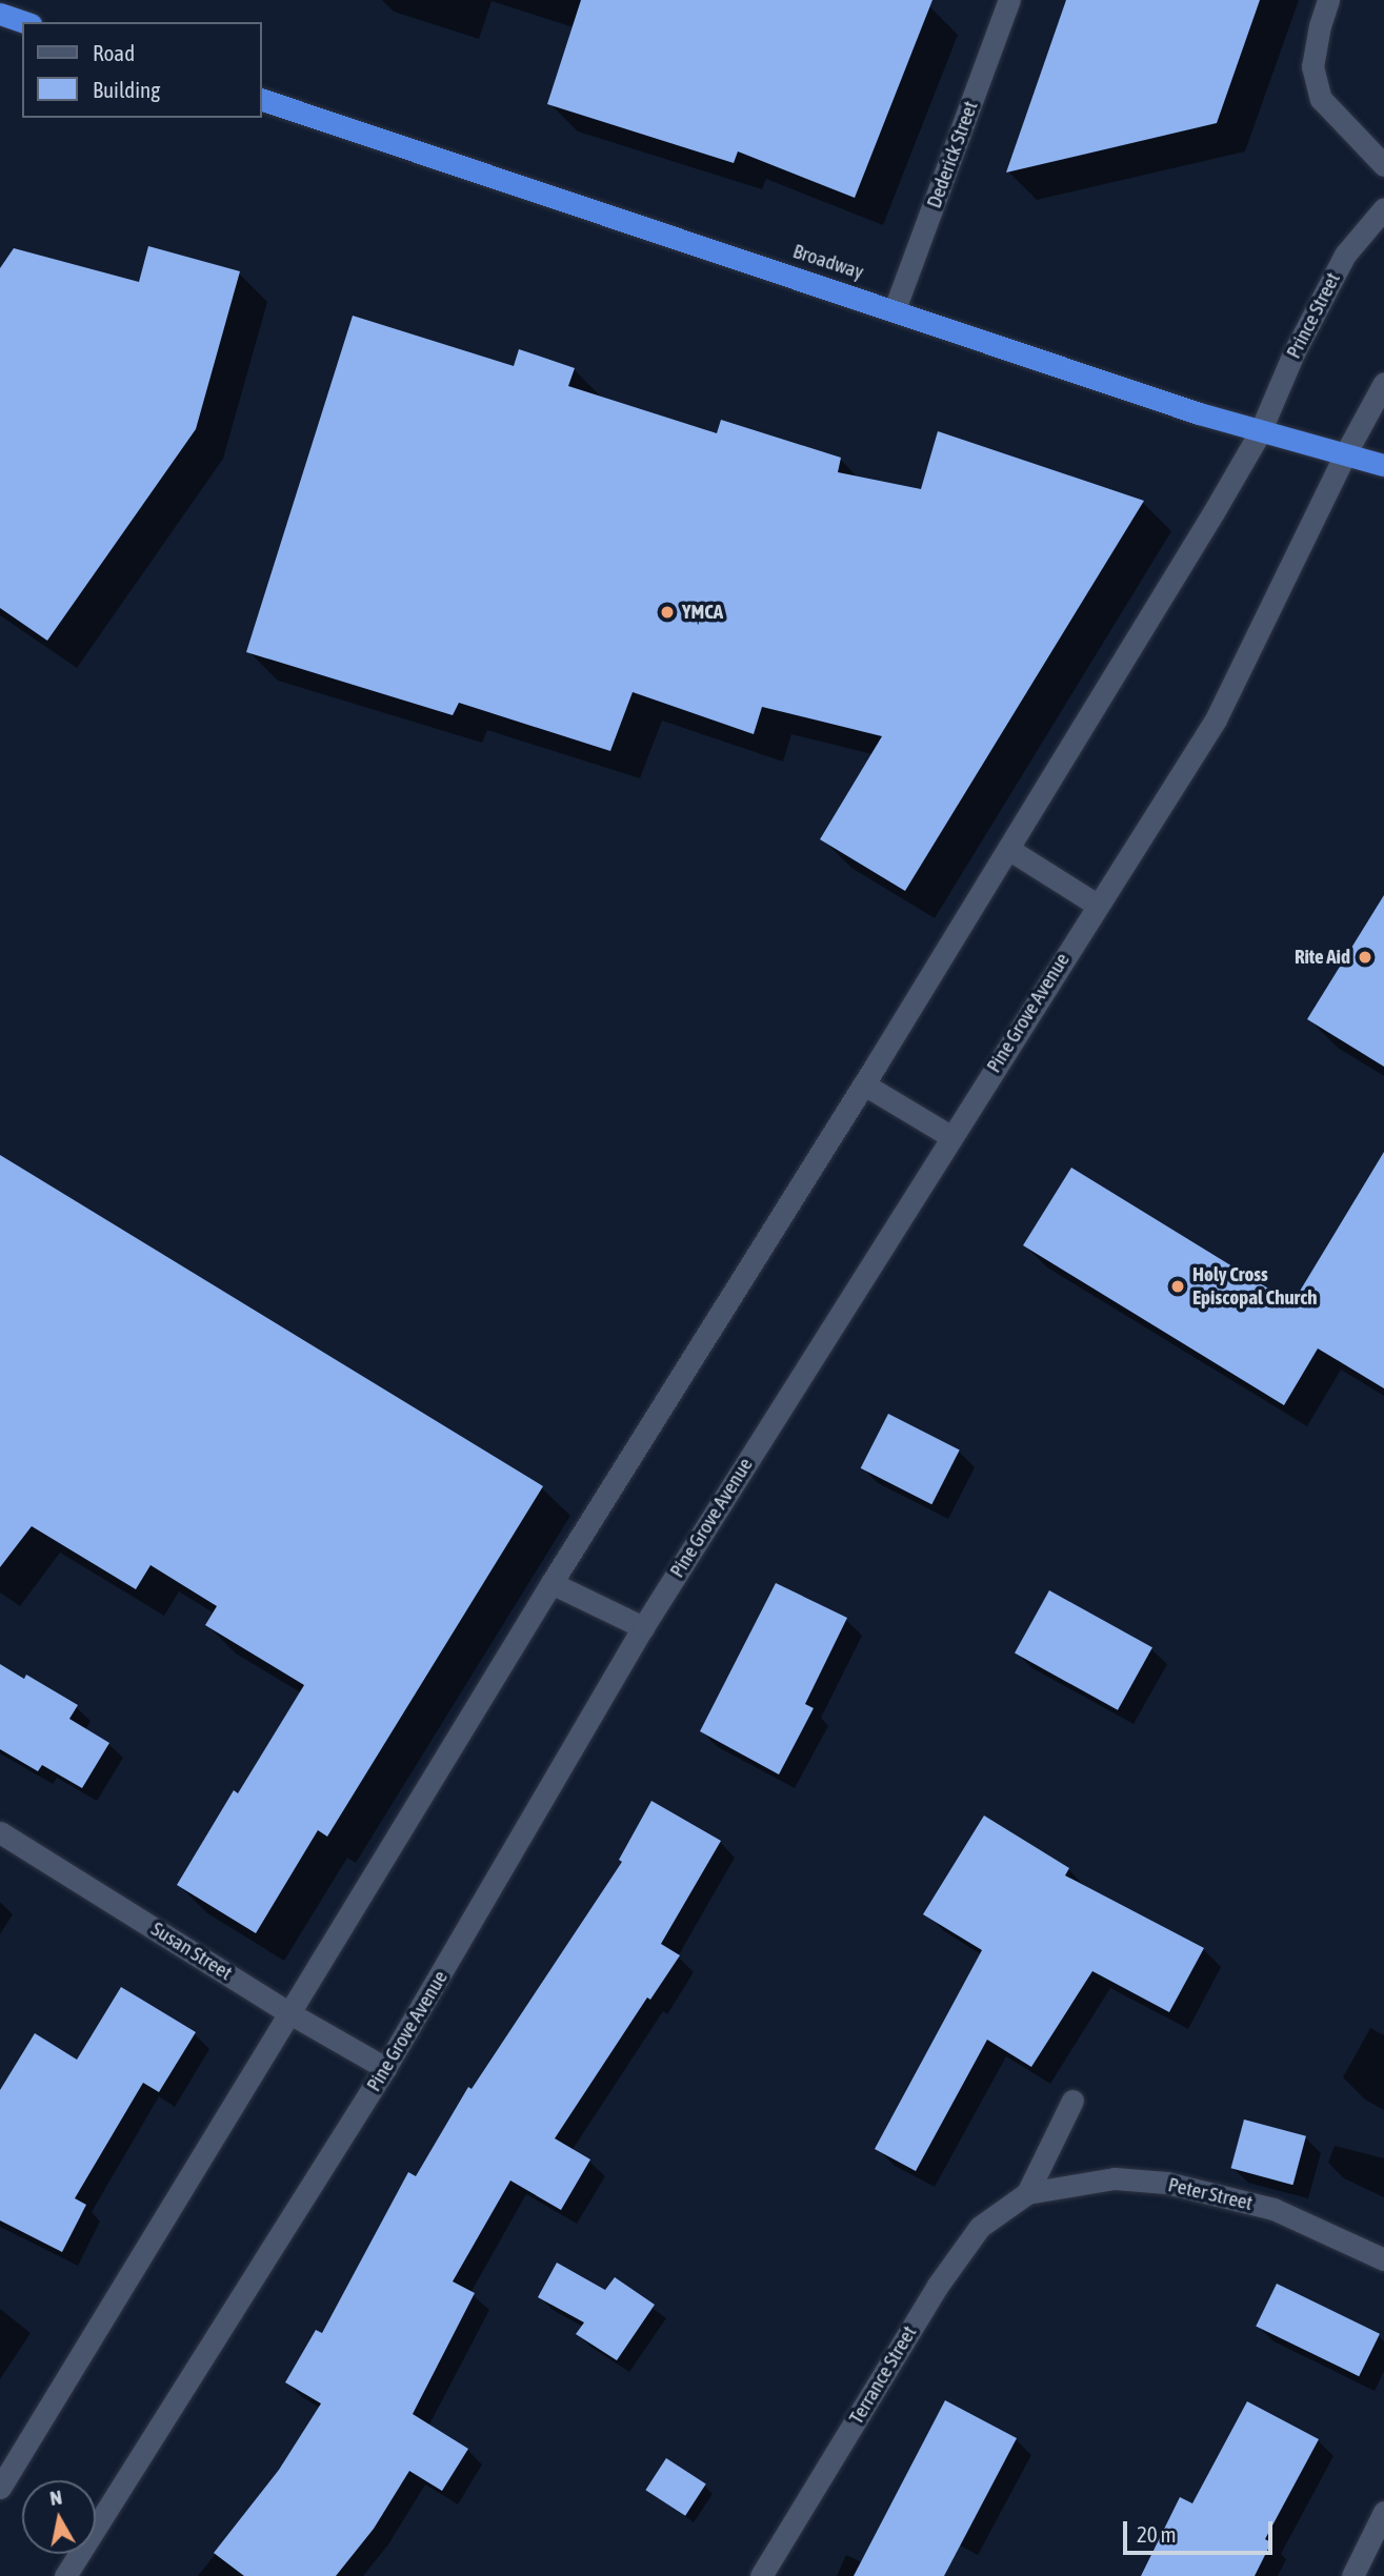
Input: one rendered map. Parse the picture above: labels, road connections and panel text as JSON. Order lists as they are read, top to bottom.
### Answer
{
  "streets": {
    "highway": ["Broadway"],
    "street": [
      "Dederick Street",
      "Prince Street",
      "Pine Grove Avenue",
      "Susan Street",
      "Peter Street",
      "Terrance Street"
    ]
  },
  "crossings": [
    ["Dederick Street", "Broadway"],
    ["Broadway", "Prince Street"],
    ["Broadway", "Pine Grove Avenue"],
    ["Pine Grove Avenue", "Susan Street"],
    ["Peter Street", "Terrance Street"]
  ],
  "places": ["YMCA", "Rite Aid", "Holy Cross Episcopal Church"],
  "legend": ["Road", "Building"],
  "scale_bar": "20 m",
  "north": "top"
}
